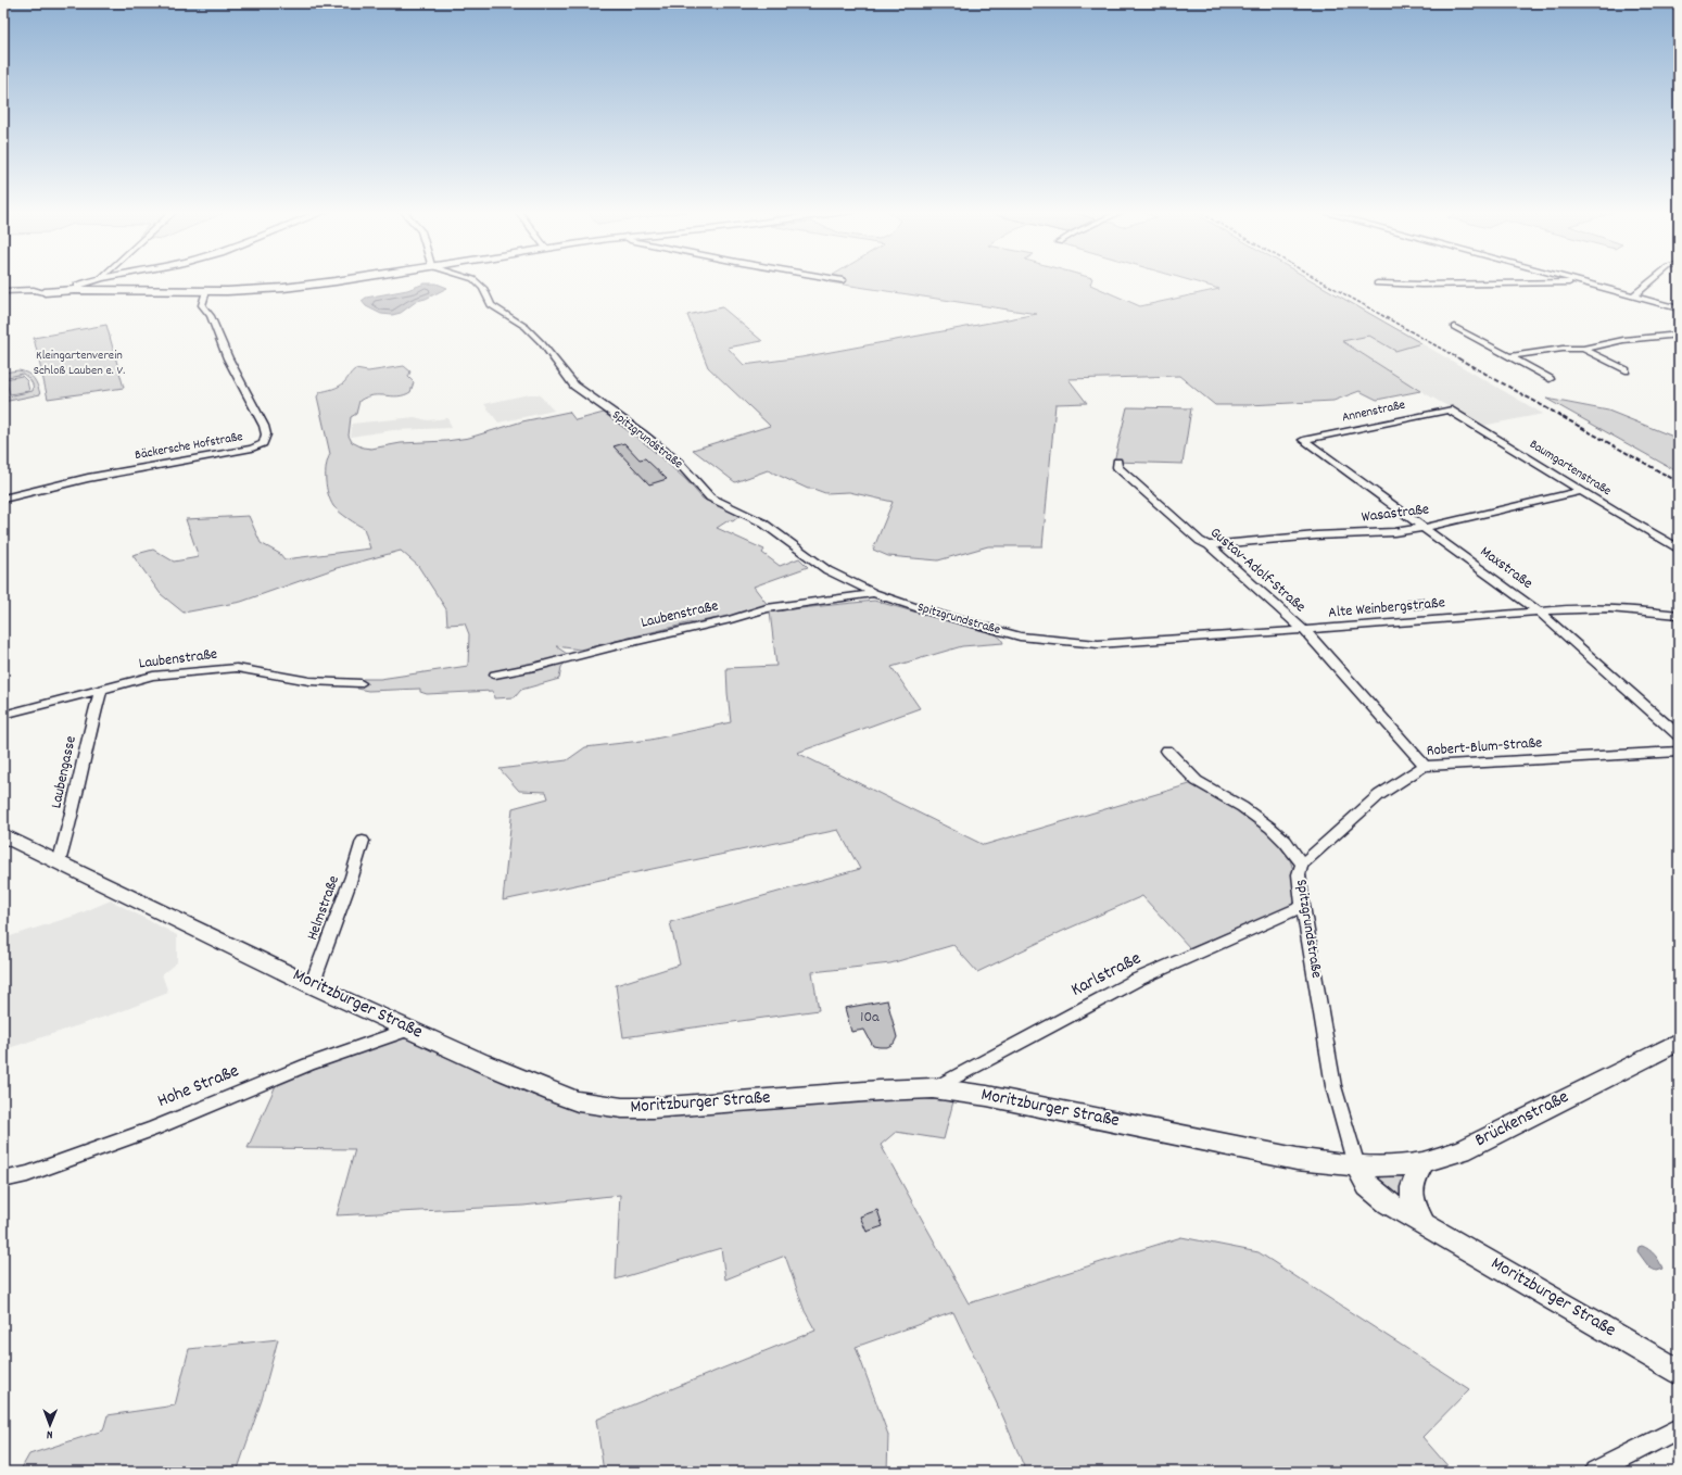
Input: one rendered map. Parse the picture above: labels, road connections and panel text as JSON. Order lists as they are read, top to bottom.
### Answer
{
  "streets": {
    "street": [
      "Annenstraße",
      "Spitzgrundstraße",
      "Bäckersche Hofstraße",
      "Baumgartenstraße",
      "Wasastraße",
      "Maxstraße",
      "Gustav-Adolf-Straße",
      "Alte Weinbergstraße",
      "Laubenstraße",
      "Robert-Blum-Straße",
      "Laubengasse",
      "Helmstraße",
      "Karlstraße",
      "Moritzburger Straße",
      "Hohe Straße",
      "Brückenstraße"
    ]
  },
  "crossings": [
    ["Annenstraße", "Baumgartenstraße"],
    ["Annenstraße", "Maxstraße"],
    ["Spitzgrundstraße", "Alte Weinbergstraße"],
    ["Spitzgrundstraße", "Laubenstraße"],
    ["Spitzgrundstraße", "Robert-Blum-Straße"],
    ["Spitzgrundstraße", "Karlstraße"],
    ["Spitzgrundstraße", "Moritzburger Straße"],
    ["Spitzgrundstraße", "Brückenstraße"],
    ["Baumgartenstraße", "Wasastraße"],
    ["Wasastraße", "Maxstraße"],
    ["Wasastraße", "Gustav-Adolf-Straße"],
    ["Maxstraße", "Alte Weinbergstraße"],
    ["Gustav-Adolf-Straße", "Alte Weinbergstraße"],
    ["Gustav-Adolf-Straße", "Robert-Blum-Straße"],
    ["Laubenstraße", "Laubengasse"],
    ["Laubengasse", "Moritzburger Straße"],
    ["Helmstraße", "Moritzburger Straße"],
    ["Karlstraße", "Moritzburger Straße"],
    ["Moritzburger Straße", "Hohe Straße"],
    ["Moritzburger Straße", "Brückenstraße"]
  ],
  "parks": ["Kleingartenverein Schloß Lauben e. V."],
  "house_numbers": ["10a"],
  "north": "bottom"
}
